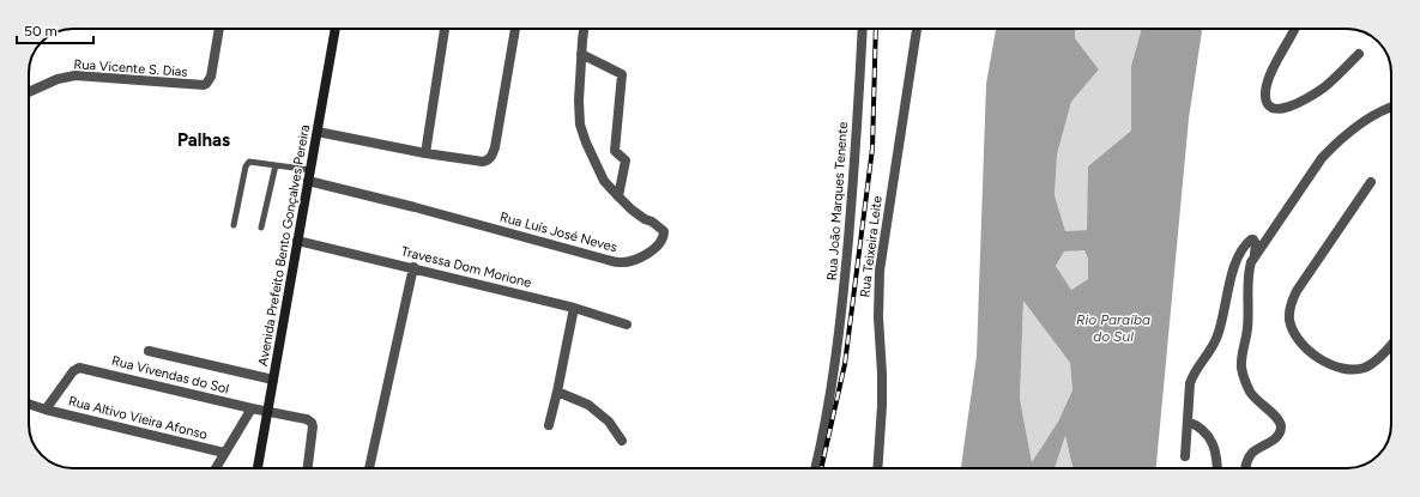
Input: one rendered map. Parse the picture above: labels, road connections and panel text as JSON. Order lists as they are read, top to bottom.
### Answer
{
  "streets": {
    "street": [
      "Rua Vicente S. Dias",
      "Rua João Marques Tenente",
      "Rua Luís José Neves",
      "Avenida Prefeito Bento Gonçalves Pereira",
      "Rua Teixeira Leite",
      "Travessa Dom Morione",
      "Rua Vivendas do Sol",
      "Rua Altivo Vieira Afonso"
    ]
  },
  "crossings": [
    ["Rua Luís José Neves", "Avenida Prefeito Bento Gonçalves Pereira"],
    ["Avenida Prefeito Bento Gonçalves Pereira", "Travessa Dom Morione"],
    ["Avenida Prefeito Bento Gonçalves Pereira", "Rua Vivendas do Sol"],
    ["Rua Vivendas do Sol", "Rua Altivo Vieira Afonso"]
  ],
  "districts": ["Palhas"],
  "water": ["Rio Paraíba do Sul"],
  "scale_bar": "50 m"
}
